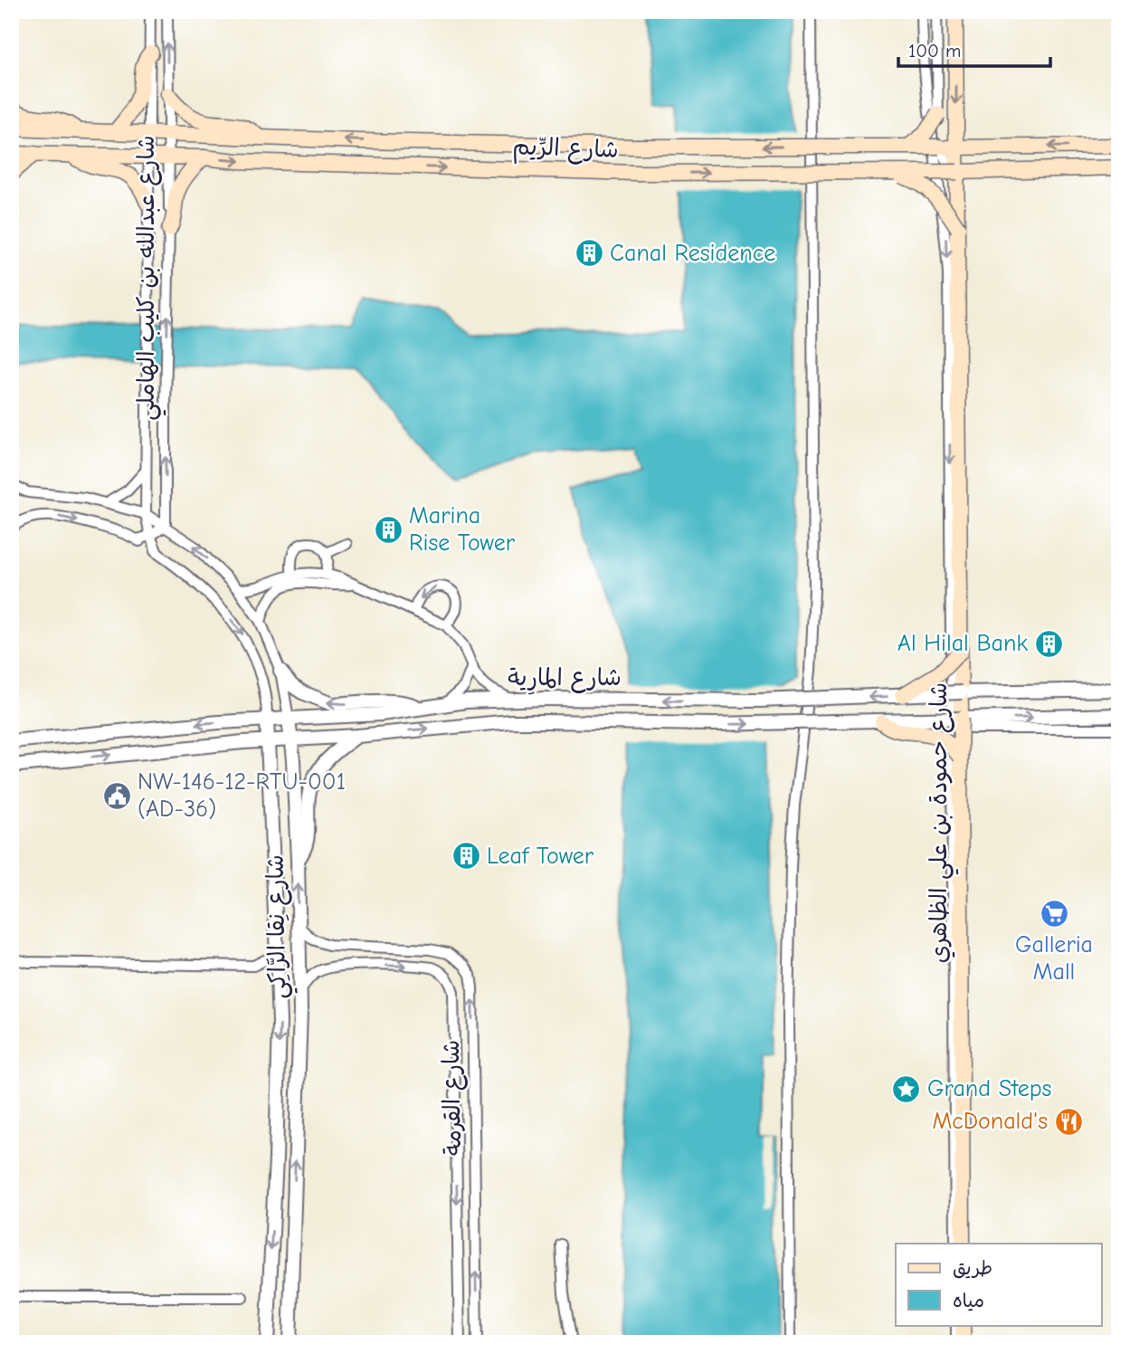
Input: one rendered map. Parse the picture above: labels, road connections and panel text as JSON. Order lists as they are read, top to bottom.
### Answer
{
  "streets": {
    "main road": ["شارع الرِّيم", "شارع حمودة بن علي الظاهري"],
    "street": [
      "شارع عبدالله بن كليب الهاملي",
      "شارع المارِية",
      "شارع نِقا الرَّاكِي",
      "شارع القرمة"
    ]
  },
  "crossings": [
    ["شارع الرِّيم", "شارع عبدالله بن كليب الهاملي"],
    ["شارع الرِّيم", "شارع حمودة بن علي الظاهري"],
    ["شارع عبدالله بن كليب الهاملي", "شارع نِقا الرَّاكِي"],
    ["شارع المارِية", "شارع حمودة بن علي الظاهري"],
    ["شارع المارِية", "شارع نِقا الرَّاكِي"],
    ["شارع نِقا الرَّاكِي", "شارع القرمة"]
  ],
  "places": {
    "building": [
      "Canal Residence",
      "Marina Rise Tower",
      "Al Hilal Bank",
      "Leaf Tower"
    ],
    "public building": ["NW-146-12-RTU-001 (AD-36)"],
    "supermarket": ["Galleria Mall"],
    "place": ["Grand Steps"],
    "restaurant": ["McDonald's"]
  },
  "legend": ["طريق", "مياه"],
  "scale_bar": "100 m"
}
